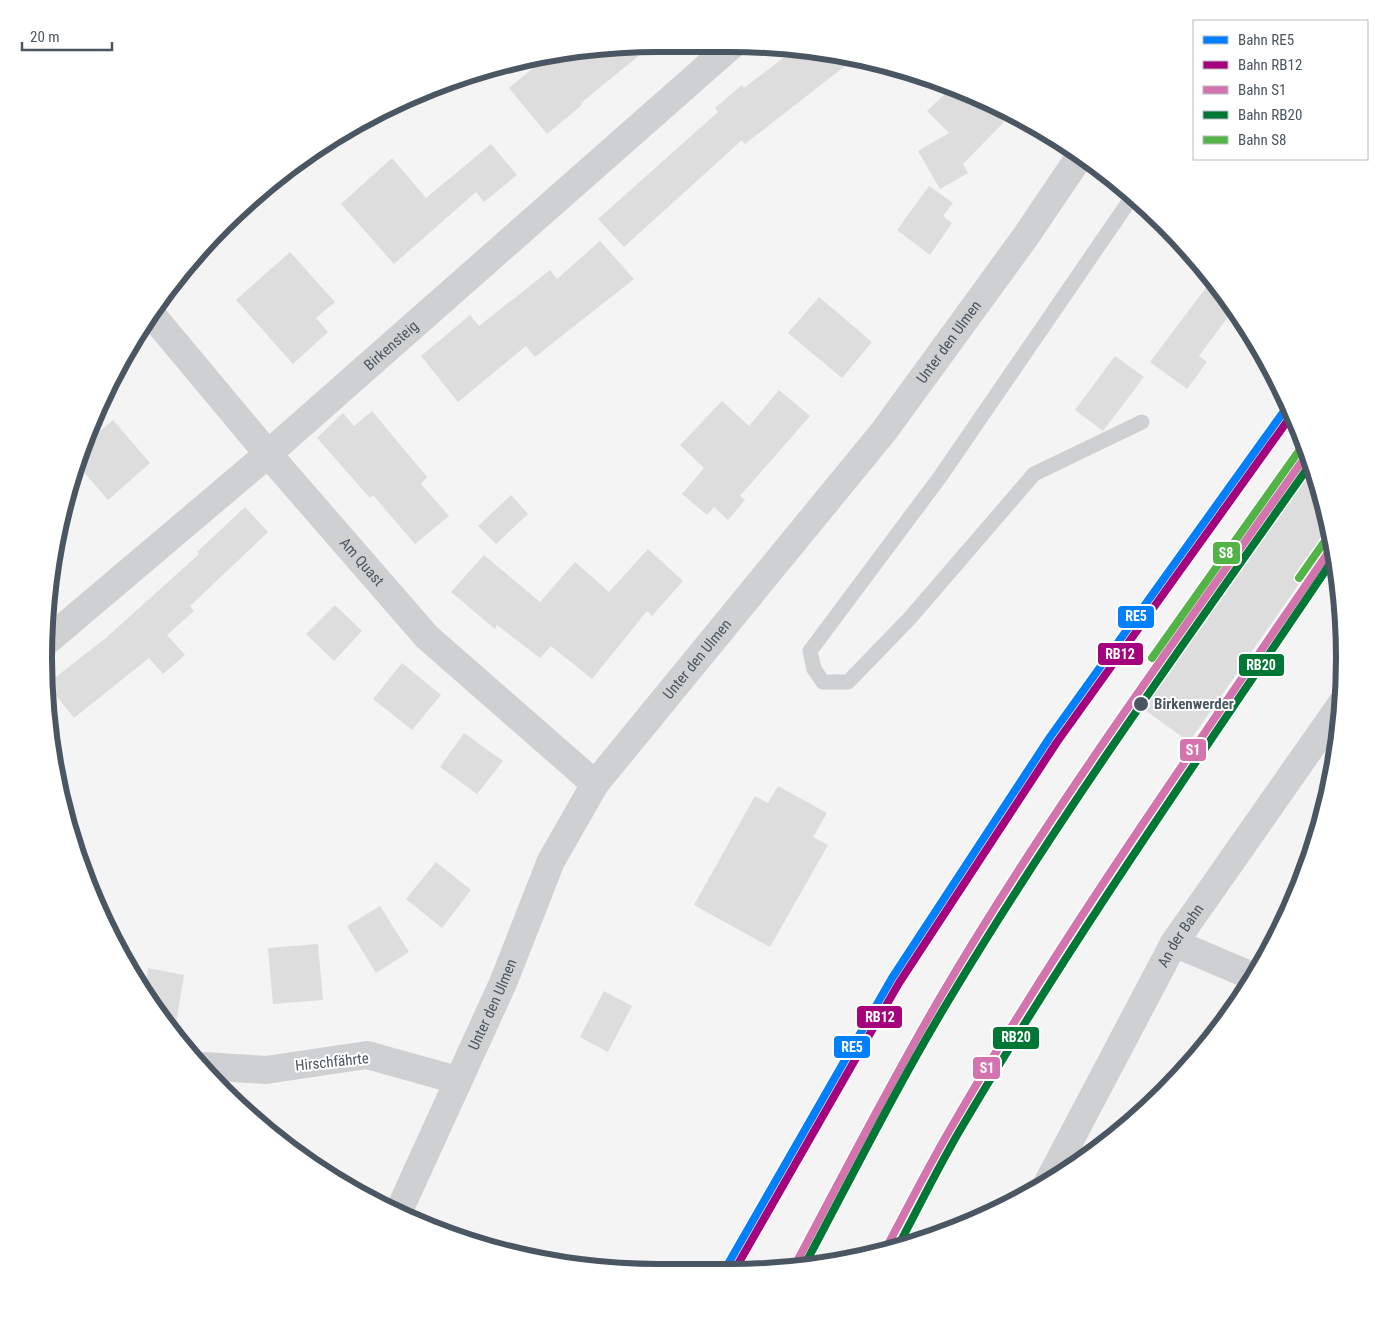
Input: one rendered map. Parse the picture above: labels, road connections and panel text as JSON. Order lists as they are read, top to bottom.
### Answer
{
  "streets": {
    "street": [
      "Unter den Ulmen",
      "Birkensteig",
      "Am Quast",
      "An der Bahn",
      "Hirschfährte"
    ]
  },
  "crossings": [
    ["Unter den Ulmen", "Am Quast"],
    ["Unter den Ulmen", "Hirschfährte"],
    ["Birkensteig", "Am Quast"]
  ],
  "places": ["Birkenwerder"],
  "lines": [
    "rail line RE5",
    "rail line RB12",
    "rail line S8",
    "rail line S1",
    "rail line RB20"
  ],
  "legend": [
    "Bahn RE5",
    "Bahn RB12",
    "Bahn S1",
    "Bahn RB20",
    "Bahn S8"
  ],
  "scale_bar": "20 m"
}
